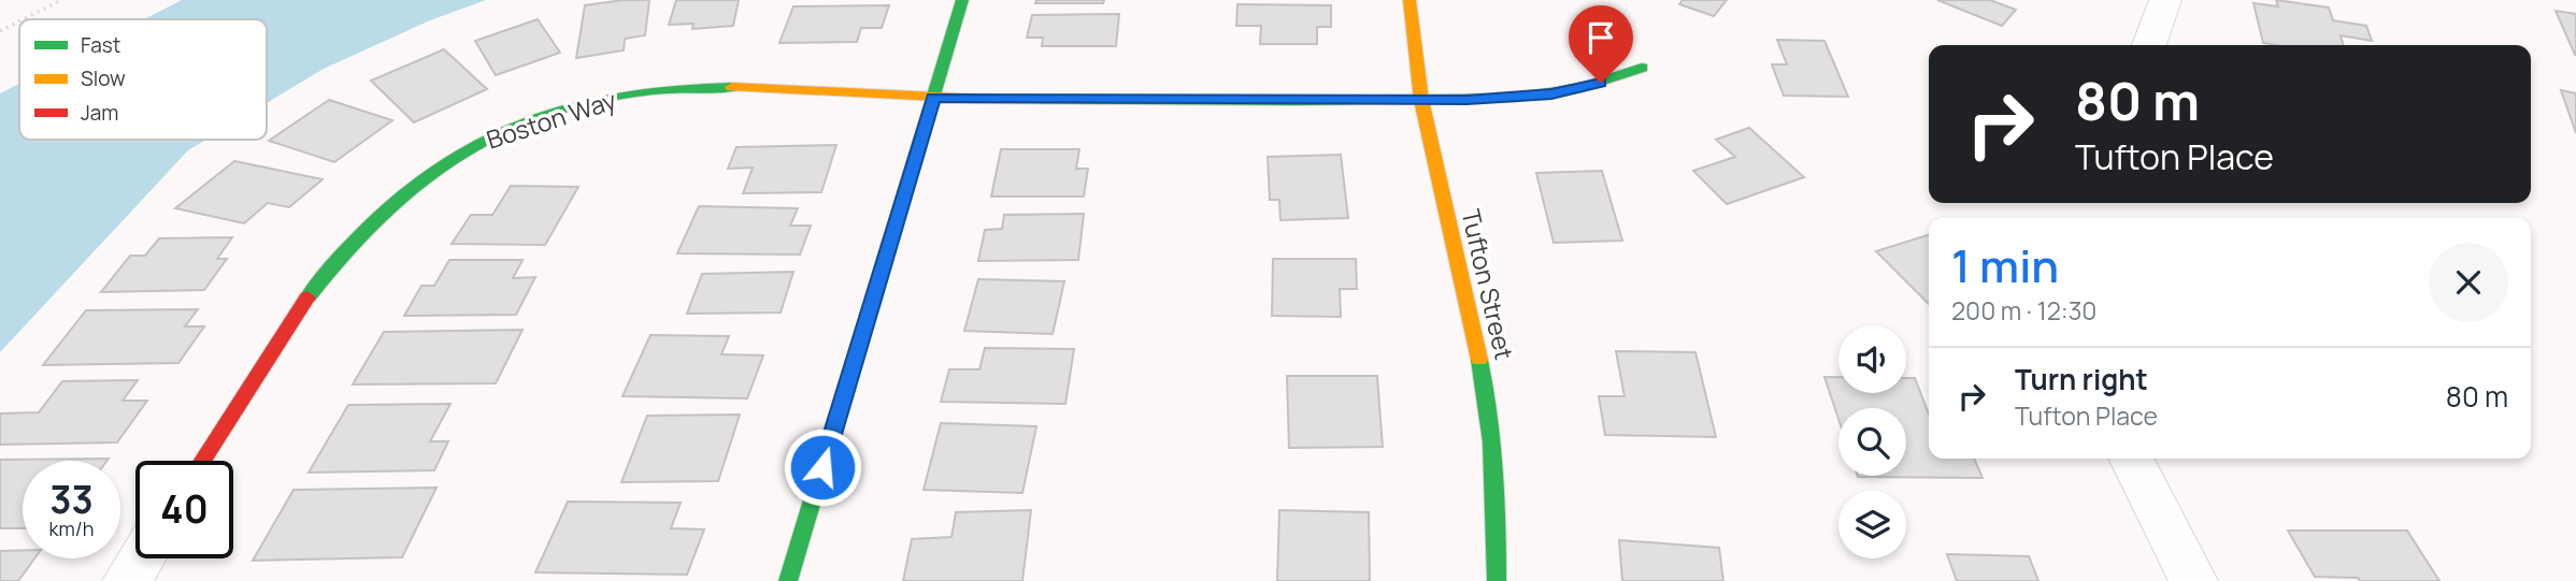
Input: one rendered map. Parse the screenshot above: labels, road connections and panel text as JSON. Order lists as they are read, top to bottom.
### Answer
{
  "streets": {
    "street": ["Boston Way", "Tufton Street"]
  },
  "crossings": [
    ["Boston Way", "Tufton Street"]
  ],
  "legend": ["Fast", "Slow", "Jam"],
  "page": {
    "turn": ["80 m", "Tufton Place"],
    "heading": ["1 min", "200 m · 12:30"],
    "list": [
      {
        "name": "Turn right",
        "note": "Tufton Place",
        "value": "80 m"
      }
    ],
    "speed": "33 km/h",
    "limit": "40"
  }
}
